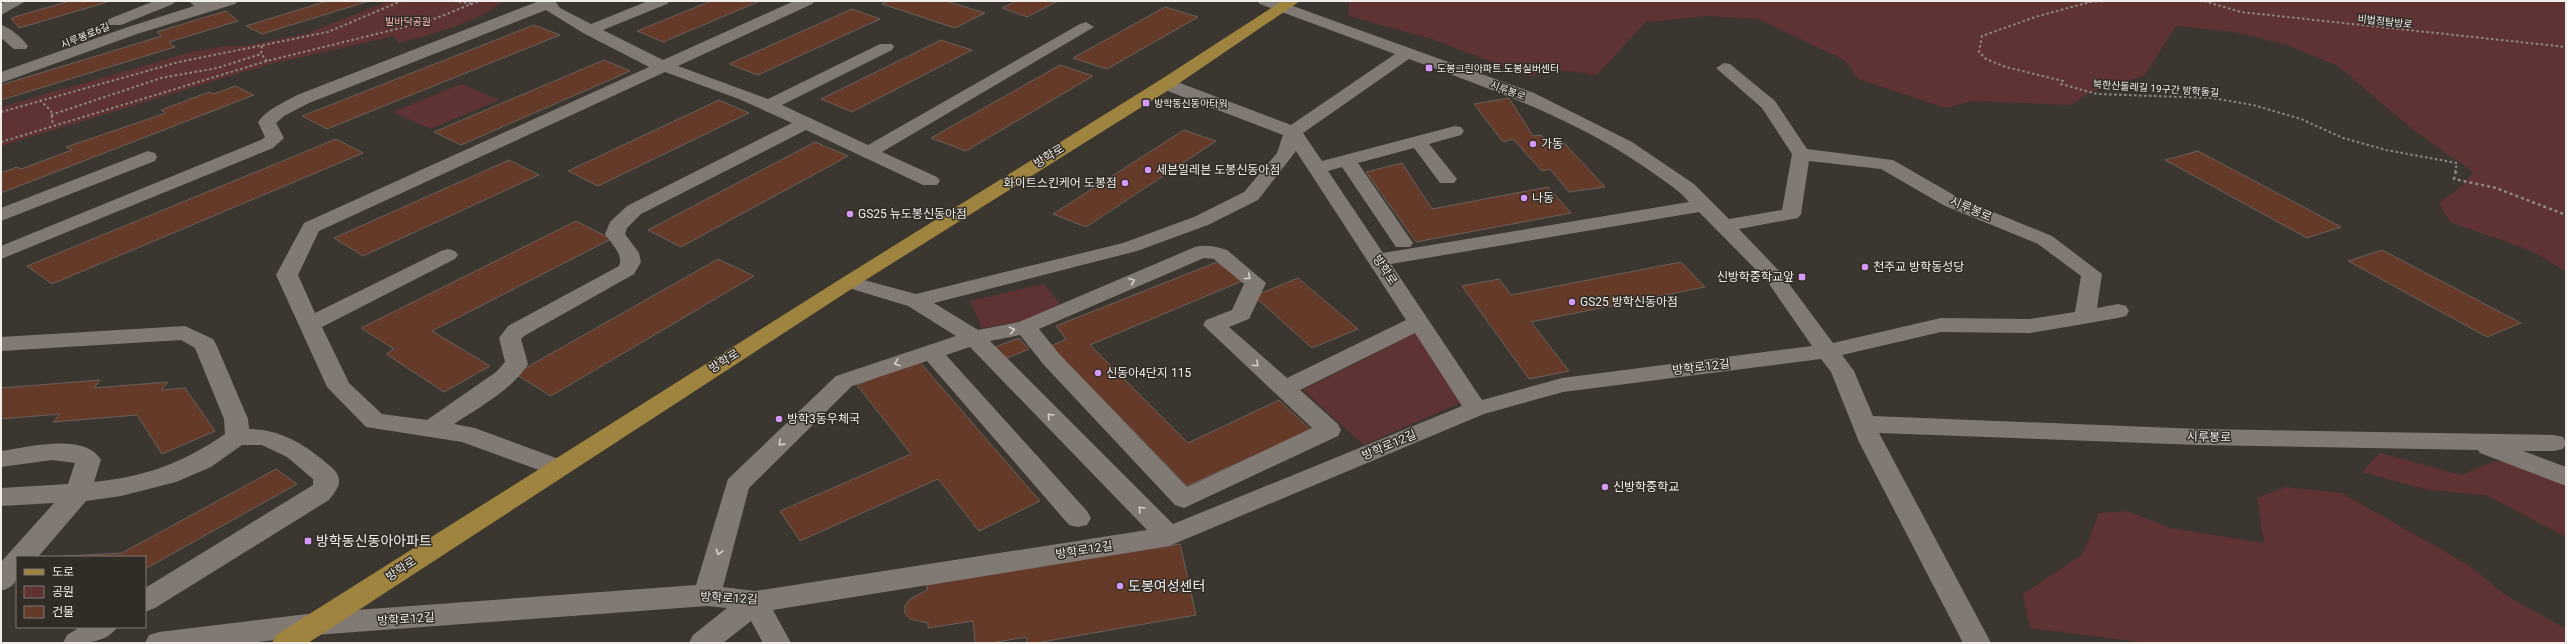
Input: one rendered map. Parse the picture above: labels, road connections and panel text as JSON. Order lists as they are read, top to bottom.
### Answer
{
  "streets": {
    "main road": ["방학로"],
    "street": ["시루봉로6길", "시루봉로", "방학로12길"],
    "path": ["비법정탐방로", "북한산둘레길 19구간 방학동길"]
  },
  "crossings": [
    ["시루봉로", "방학로"],
    ["시루봉로", "방학로12길"],
    ["방학로", "방학로12길"]
  ],
  "parks": ["발바닥공원"],
  "places": {
    "transit": [
      "도봉그린아파트.도봉실버센터",
      "방학동신동아타워",
      "신방학중학교앞",
      "방학동신동아아파트"
    ],
    "other": [
      "가동",
      "세븐일레븐 도봉신동아점",
      "화이트스킨케어 도봉점",
      "나동",
      "GS25 뉴도봉신동아점",
      "천주교 방학동성당",
      "GS25 방학신동아점",
      "신동아4단지 115",
      "방학3동우체국",
      "신방학중학교",
      "도봉여성센터"
    ]
  },
  "legend": ["도로", "공원", "건물"]
}
